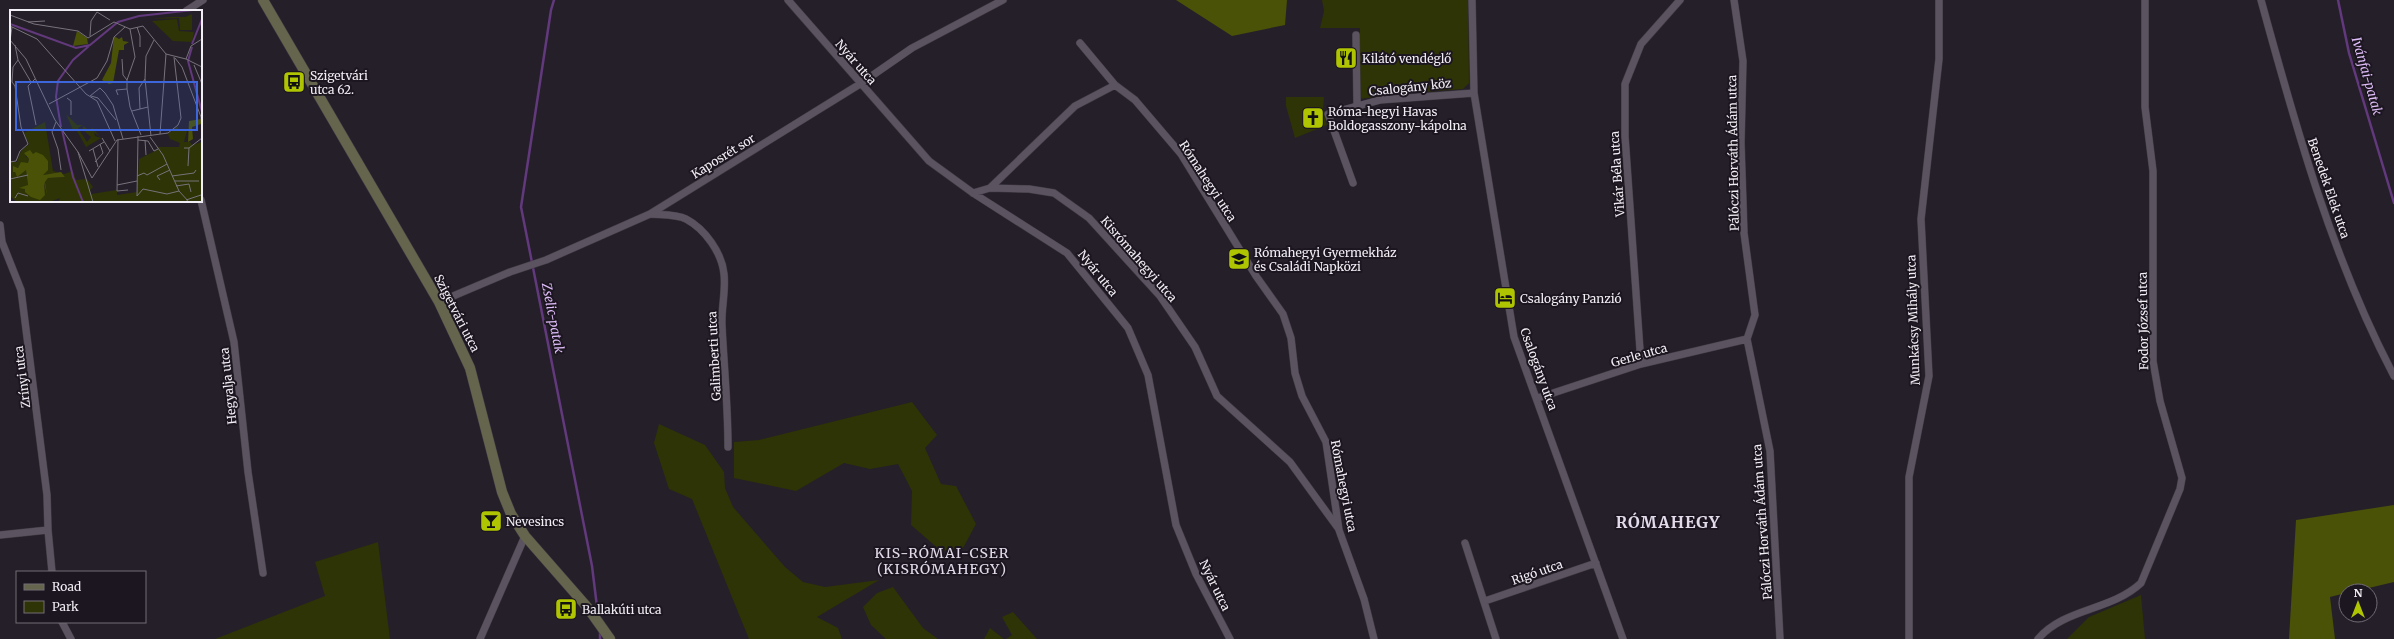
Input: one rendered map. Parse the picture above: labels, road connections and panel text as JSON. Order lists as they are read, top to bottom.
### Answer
{
  "streets": {
    "street": [
      "Nyár utca",
      "Csalogány köz",
      "Pálóczi Horváth Ádám utca",
      "Kaposrét sor",
      "Vikár Béla utca",
      "Rómahegyi utca",
      "Benedek Elek utca",
      "Kisrómahegyi utca",
      "Szigetvári utca",
      "Munkácsy Mihály utca",
      "Fodor József utca",
      "Gerle utca",
      "Galimberti utca",
      "Csalogány utca",
      "Zrínyi utca",
      "Hegyalja utca",
      "Rigó utca"
    ]
  },
  "crossings": [
    ["Nyár utca", "Kaposrét sor"],
    ["Csalogány köz", "Csalogány utca"],
    ["Pálóczi Horváth Ádám utca", "Gerle utca"],
    ["Kaposrét sor", "Szigetvári utca"],
    ["Kaposrét sor", "Galimberti utca"],
    ["Vikár Béla utca", "Gerle utca"],
    ["Rómahegyi utca", "Kisrómahegyi utca"],
    ["Gerle utca", "Csalogány utca"],
    ["Csalogány utca", "Rigó utca"]
  ],
  "districts": ["RÓMAHEGY", "KIS-RÓMAI-CSER (KISRÓMAHEGY)"],
  "water": ["Ivánfai-patak", "Zselic-patak"],
  "places": {
    "restaurant": ["Kilátó vendéglő"],
    "bus stop": ["Szigetvári utca 62.", "Ballakúti utca"],
    "church": ["Róma-hegyi Havas Boldogasszony-kápolna"],
    "school or university": ["Rómahegyi Gyermekház és Családi Napközi"],
    "hotel": ["Csalogány Panzió"],
    "bar": ["Nevesincs"]
  },
  "legend": ["Road", "Park"],
  "north": "top"
}
